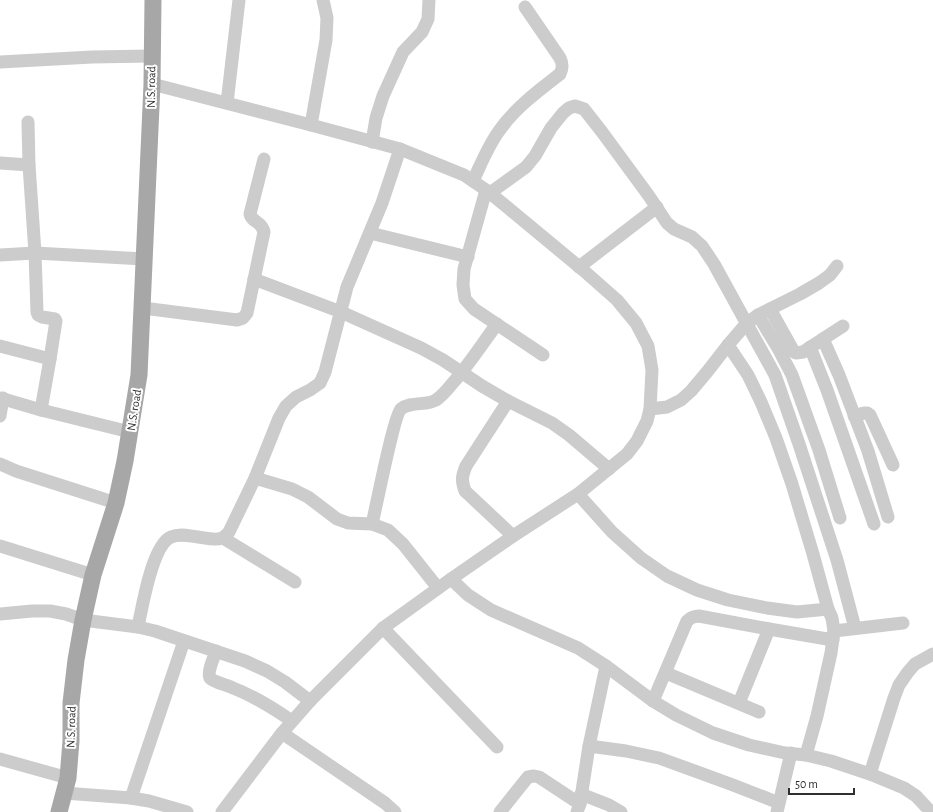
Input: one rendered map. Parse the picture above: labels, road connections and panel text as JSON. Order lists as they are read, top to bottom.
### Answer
{
  "streets": {
    "main road": ["N.S. road"]
  },
  "scale_bar": "50 m"
}
